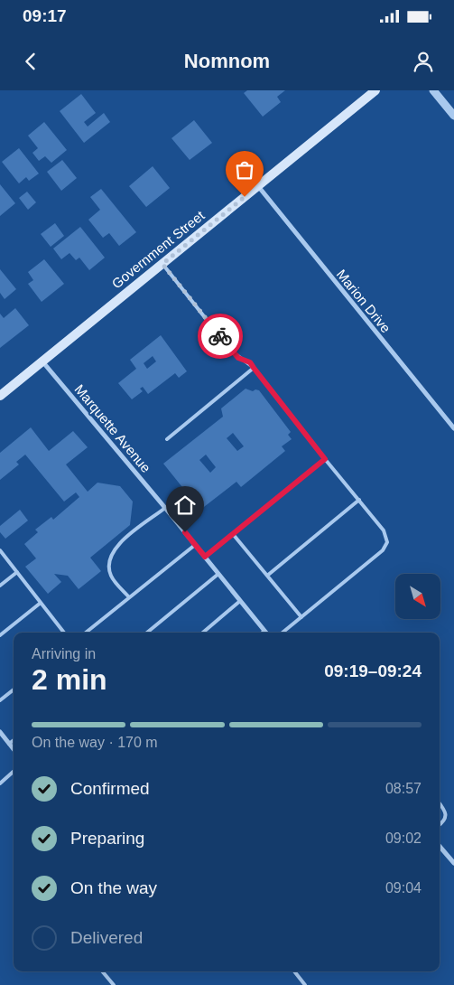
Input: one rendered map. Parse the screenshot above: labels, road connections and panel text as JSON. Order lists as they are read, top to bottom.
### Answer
{
  "streets": {
    "main road": ["Government Street"],
    "street": ["Marion Drive", "Marquette Avenue"]
  },
  "crossings": [
    ["Government Street", "Marion Drive"],
    ["Government Street", "Marquette Avenue"]
  ],
  "north": "bottom right",
  "page": {
    "status": "09:17",
    "header": "Nomnom",
    "heading": ["2 min", "Arriving in", "09:19–09:24"],
    "bar": "On the way · 170 m",
    "list": [
      ["Confirmed", "08:57"],
      ["Preparing", "09:02"],
      ["On the way", "09:04"],
      "Delivered"
    ]
  }
}
